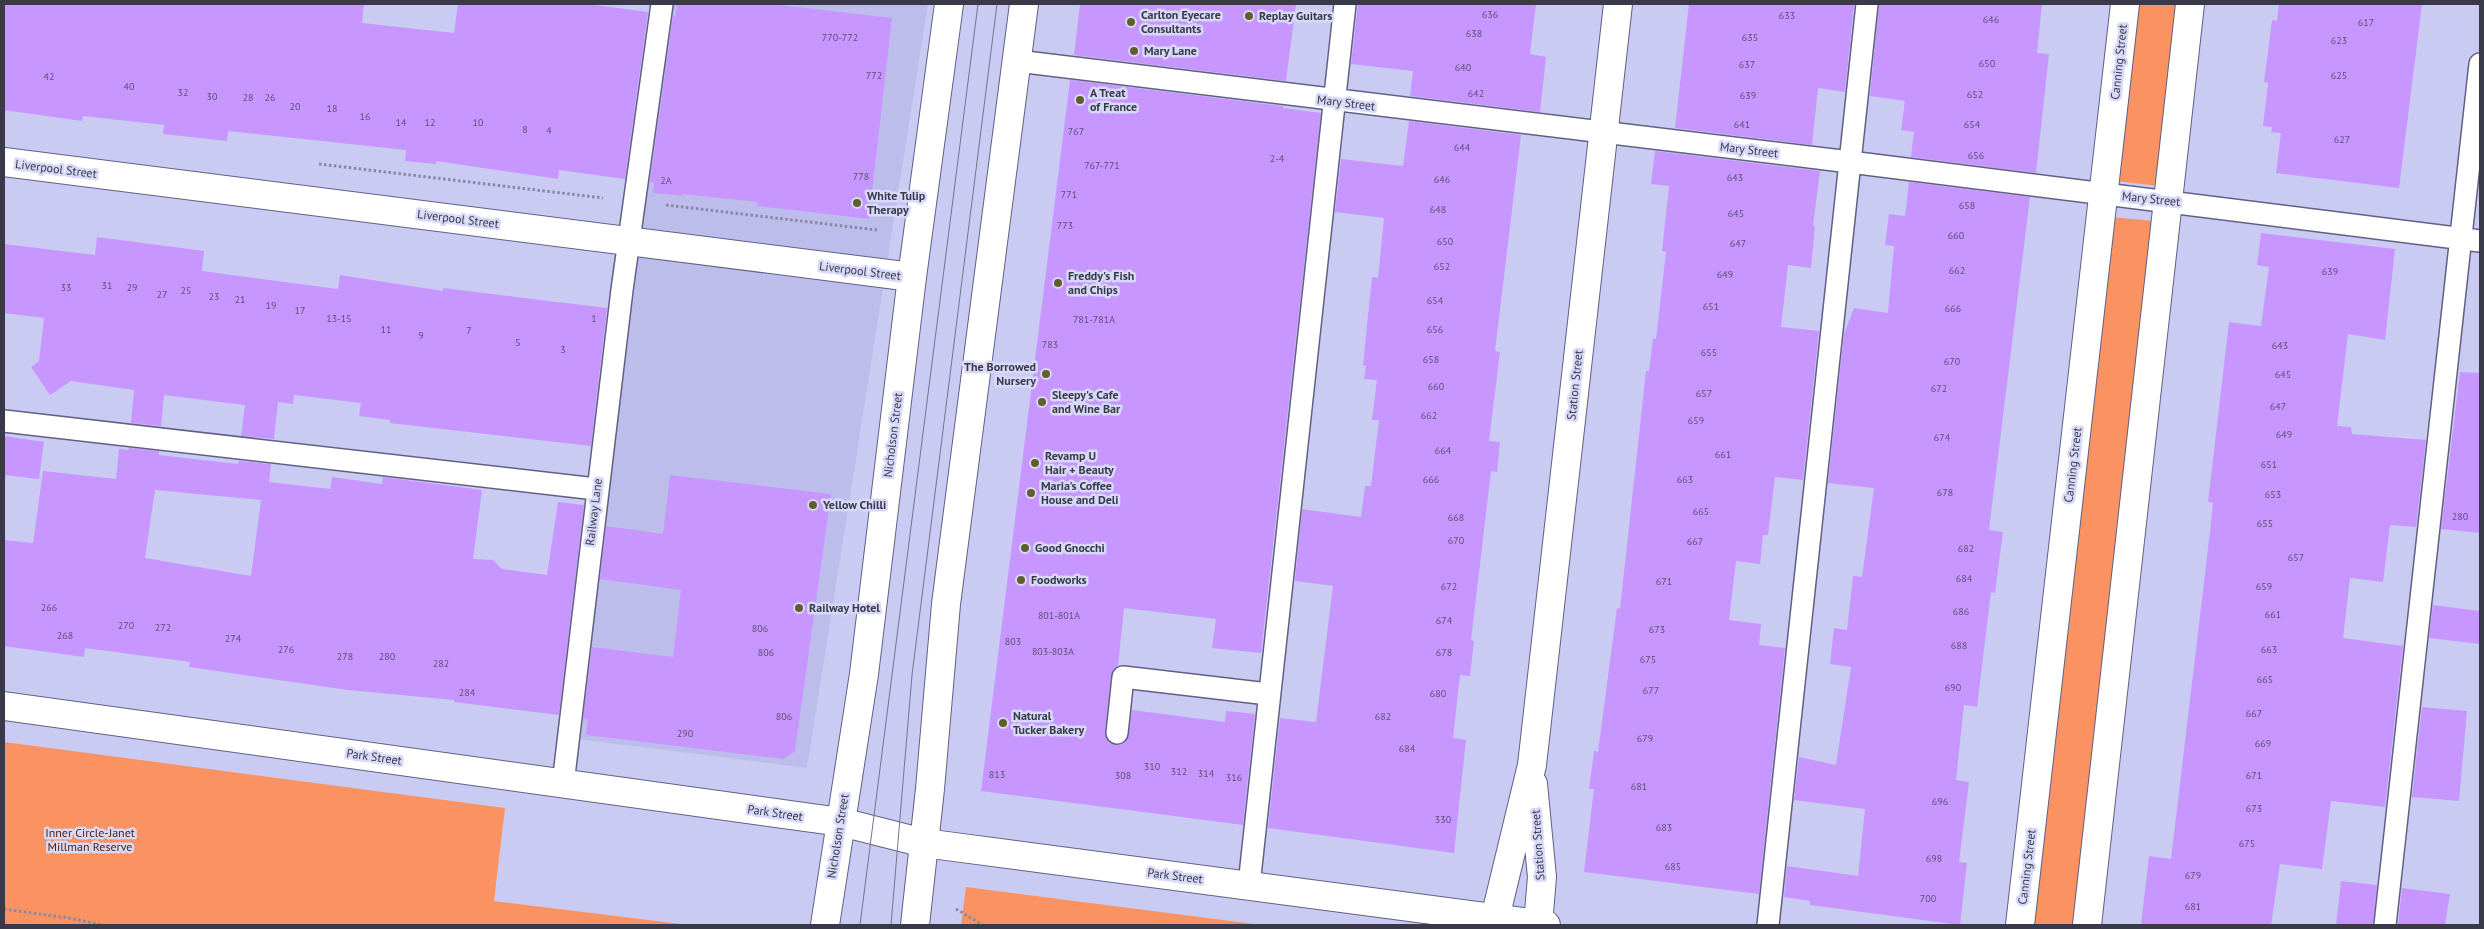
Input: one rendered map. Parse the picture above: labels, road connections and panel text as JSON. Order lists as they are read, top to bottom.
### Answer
{
  "streets": {
    "street": [
      "Canning Street",
      "Liverpool Street",
      "Station Street",
      "Nicholson Street",
      "Park Street"
    ],
    "lane": ["Mary Street", "Railway Lane"]
  },
  "crossings": [
    ["Canning Street", "Mary Street"],
    ["Mary Street", "Station Street"],
    ["Liverpool Street", "Nicholson Street"],
    ["Liverpool Street", "Railway Lane"],
    ["Station Street", "Park Street"],
    ["Nicholson Street", "Park Street"],
    ["Railway Lane", "Park Street"]
  ],
  "parks": ["Inner Circle-Janet Millman Reserve"],
  "places": [
    "Replay Guitars",
    "Carlton Eyecare Consultants",
    "Mary Lane",
    "A Treat of France",
    "White Tulip Therapy",
    "Freddy's Fish and Chips",
    "The Borrowed Nursery",
    "Sleepy's Cafe and Wine Bar",
    "Revamp U Hair + Beauty",
    "Maria's Coffee House and Deli",
    "Yellow Chilli",
    "Good Gnocchi",
    "Foodworks",
    "Railway Hotel",
    "Natural Tucker Bakery"
  ],
  "house_numbers": [
    "636",
    "633",
    "646",
    "617",
    "638",
    "770-772",
    "635",
    "623",
    "650",
    "637",
    "640",
    "772",
    "625",
    "42",
    "40",
    "32",
    "642",
    "652",
    "639",
    "30",
    "28",
    "26",
    "20",
    "18",
    "16",
    "14",
    "12",
    "10",
    "641",
    "654",
    "8",
    "4",
    "767",
    "627",
    "644",
    "656",
    "2-4",
    "767-771",
    "778",
    "643",
    "646",
    "2A",
    "771",
    "658",
    "648",
    "645",
    "773",
    "660",
    "650",
    "647",
    "652",
    "662",
    "639",
    "649",
    "31",
    "33",
    "29",
    "25",
    "27",
    "23",
    "21",
    "654",
    "19",
    "651",
    "666",
    "17",
    "13-15",
    "1",
    "781-781A",
    "11",
    "656",
    "7",
    "9",
    "5",
    "783",
    "643",
    "3",
    "655",
    "658",
    "670",
    "645",
    "660",
    "672",
    "657",
    "647",
    "662",
    "659",
    "649",
    "674",
    "664",
    "661",
    "651",
    "666",
    "663",
    "678",
    "653",
    "665",
    "280",
    "668",
    "655",
    "670",
    "667",
    "682",
    "657",
    "684",
    "671",
    "672",
    "659",
    "266",
    "686",
    "661",
    "801-801A",
    "674",
    "270",
    "272",
    "806",
    "673",
    "268",
    "274",
    "803",
    "688",
    "276",
    "663",
    "803-803A",
    "806",
    "678",
    "278",
    "280",
    "675",
    "282",
    "665",
    "690",
    "677",
    "284",
    "680",
    "667",
    "806",
    "682",
    "290",
    "679",
    "669",
    "684",
    "310",
    "312",
    "314",
    "813",
    "308",
    "671",
    "316",
    "681",
    "696",
    "673",
    "330",
    "683",
    "675",
    "698",
    "685",
    "679",
    "700",
    "681"
  ]
}
